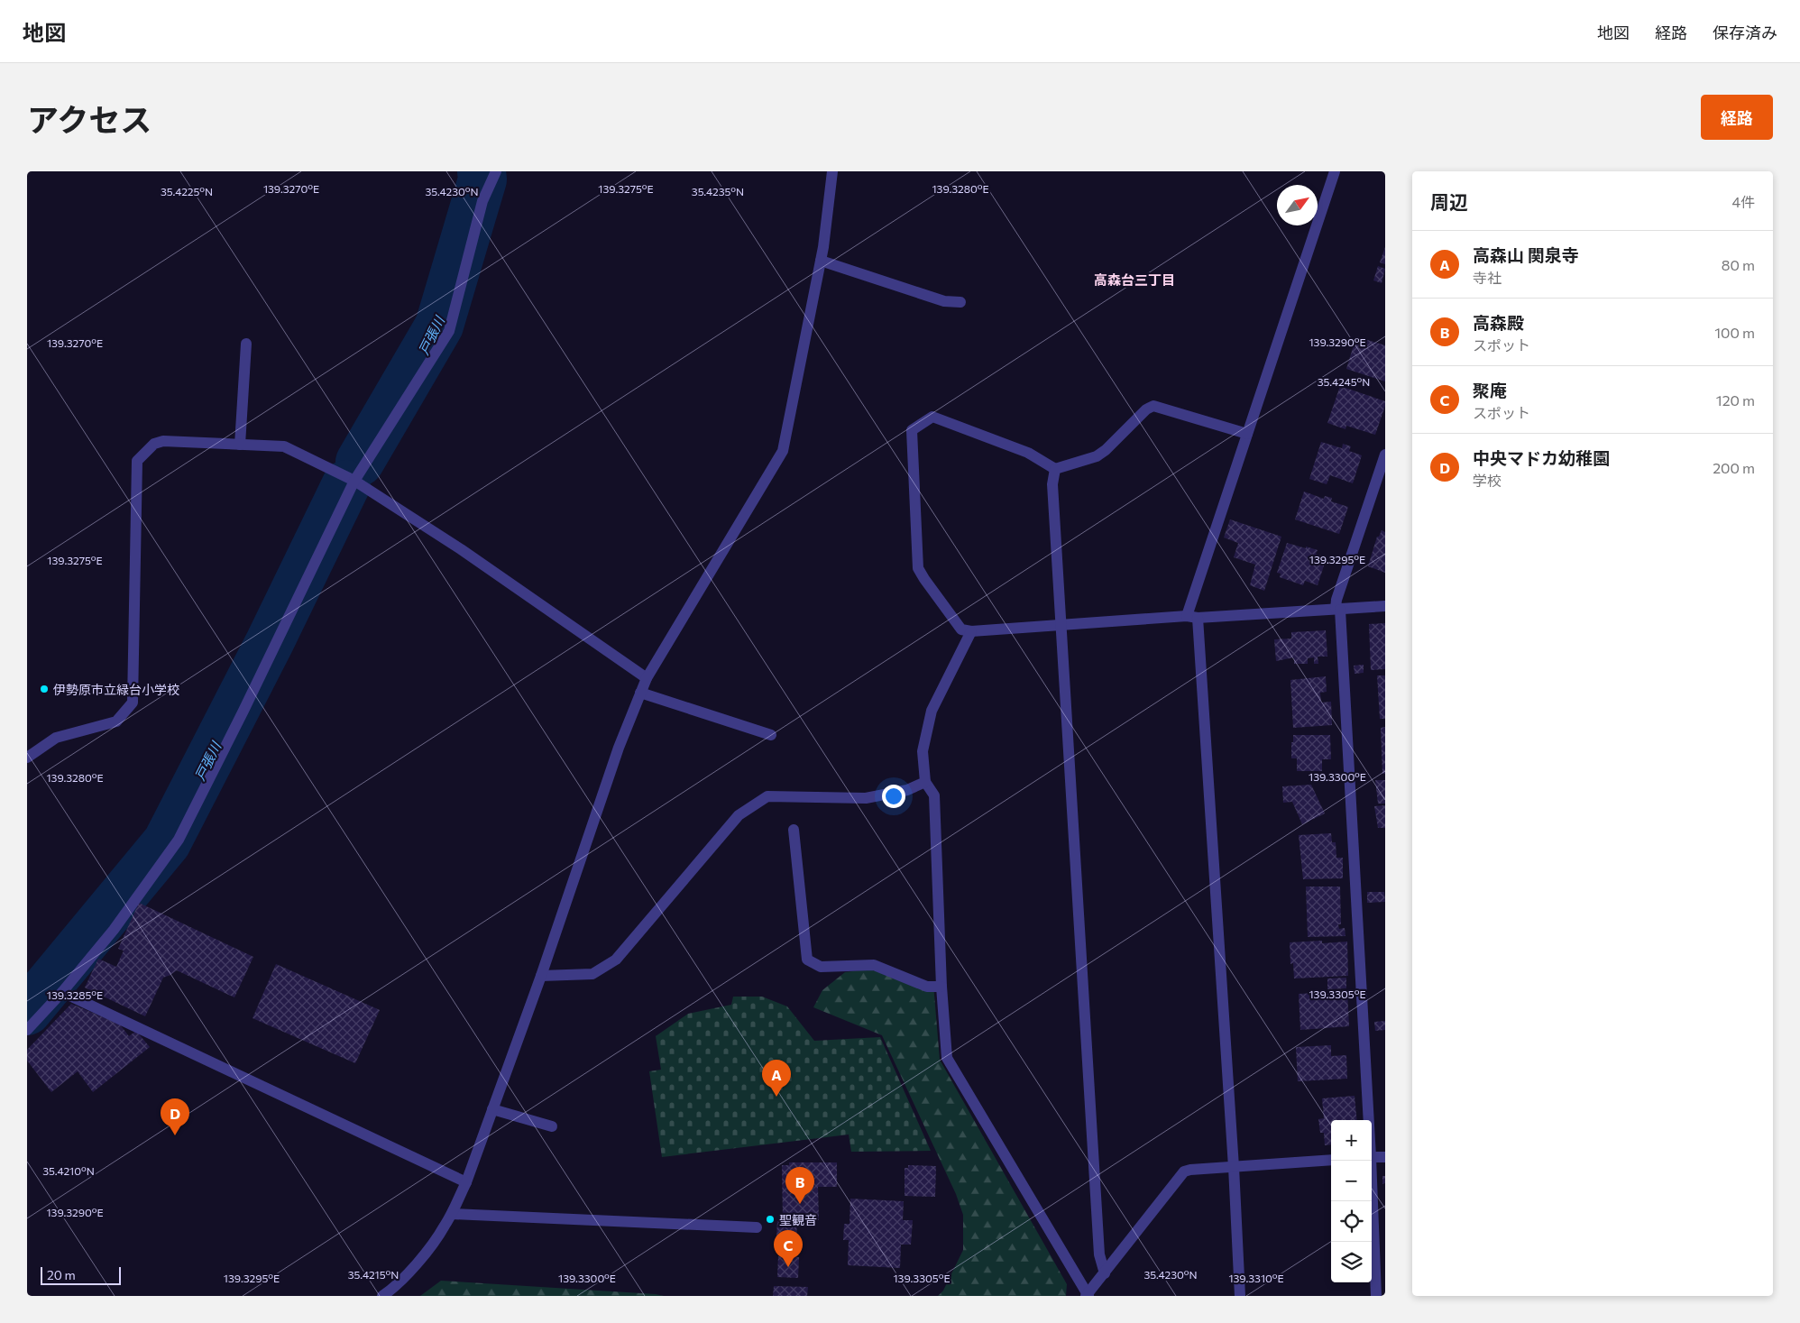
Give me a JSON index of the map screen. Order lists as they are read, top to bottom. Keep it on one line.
{"districts":["高森台三丁目"],"water":["戸張川"],"places":["伊勢原市立緑台小学校","聖観音"],"scale_bar":"20 m","north":"top right","page":{"header":"地図","nav":["地図","経路","保存済み"],"title":"アクセス","buttons":"経路","heading":["周辺","4件"],"list":[{"mark":"A","name":"高森山 関泉寺","note":"寺社","value":"80 m"},{"mark":"B","name":"高森殿","note":"スポット","value":"100 m"},{"mark":"C","name":"聚庵","note":"スポット","value":"120 m"},{"mark":"D","name":"中央マドカ幼稚園","note":"学校","value":"200 m"}],"pins":["A","D","B","C"],"map_buttons":["+","−"],"scale":"20 m"},"coordinates":["139.3270°E","139.3275°E","139.3280°E","35.4225°N","35.4230°N","35.4235°N","139.3290°E","35.4245°N","139.3295°E","139.3300°E","139.3305°E","139.3285°E","35.4210°N","35.4215°N","139.3310°E"]}
